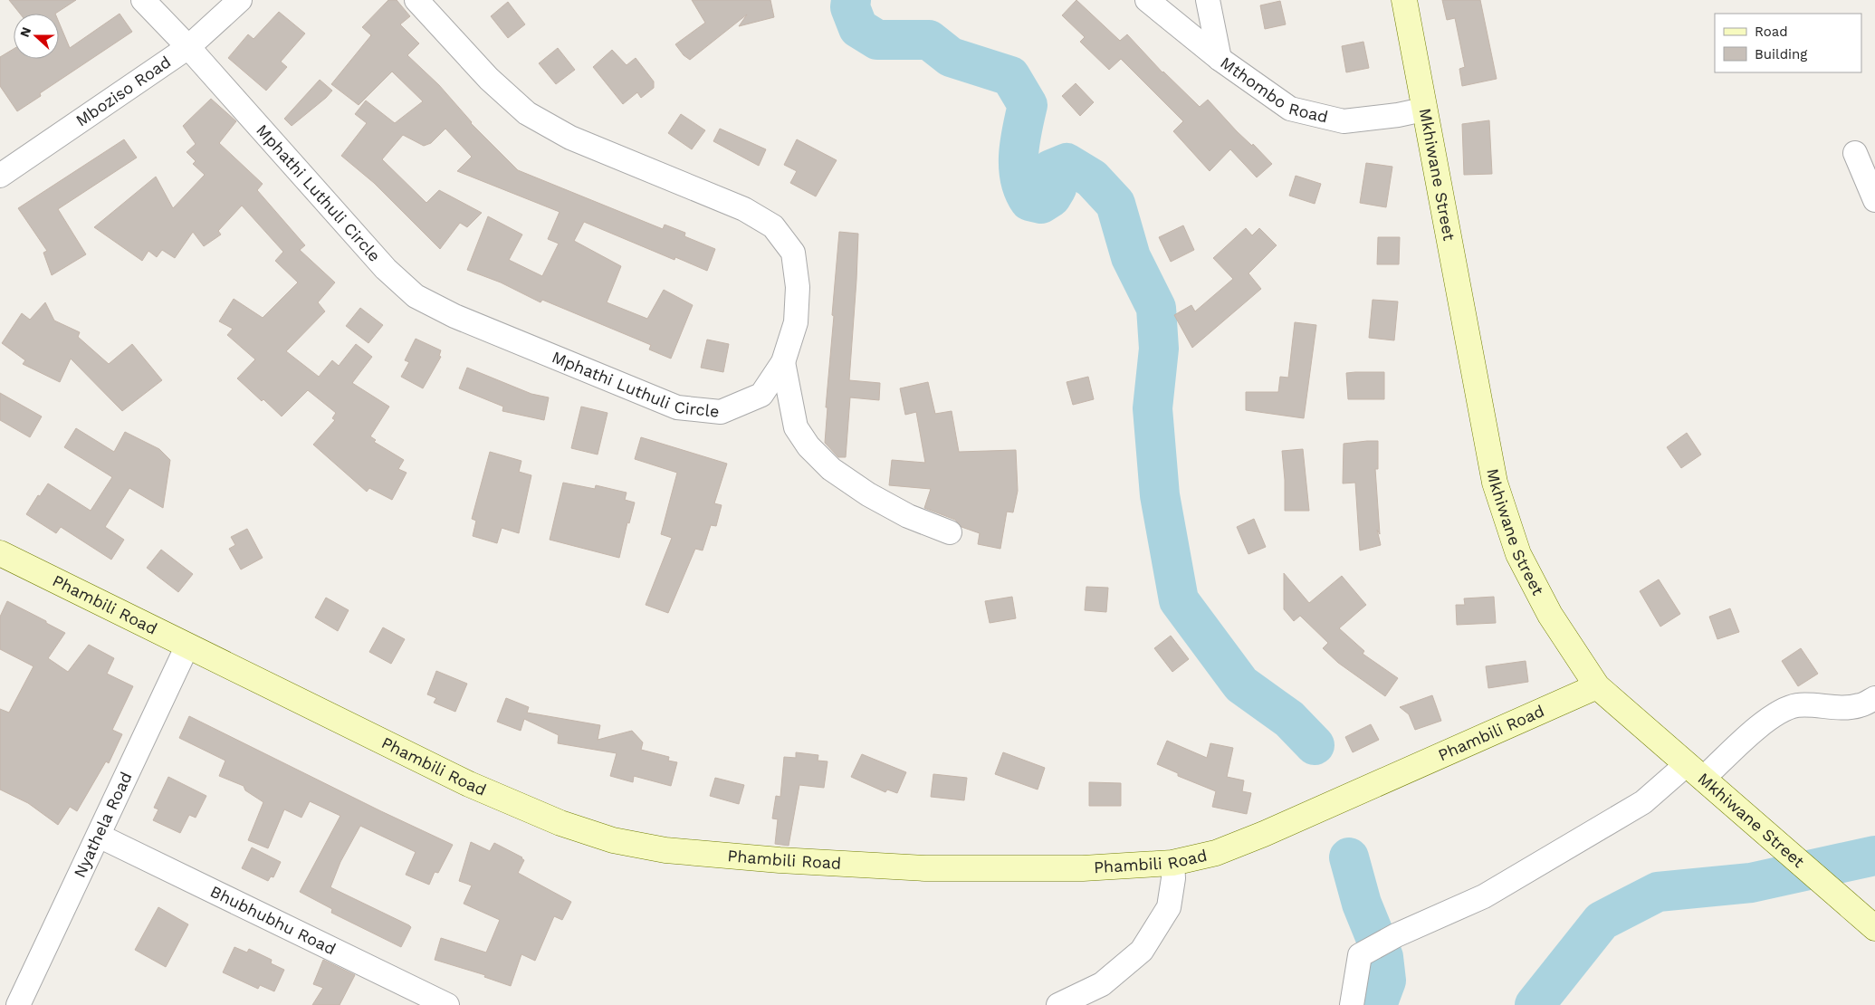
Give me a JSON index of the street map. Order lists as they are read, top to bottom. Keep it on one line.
{"streets":{"street":["Mthombo Road","Mboziso Road","Mkhiwane Street","Mphathi Luthuli Circle","Phambili Road","Nyathela Road","Bhubhubhu Road"]},"crossings":[["Mthombo Road","Mkhiwane Street"],["Mboziso Road","Mphathi Luthuli Circle"],["Mkhiwane Street","Phambili Road"],["Phambili Road","Nyathela Road"],["Nyathela Road","Bhubhubhu Road"]],"legend":["Road","Building"],"north":"left"}
